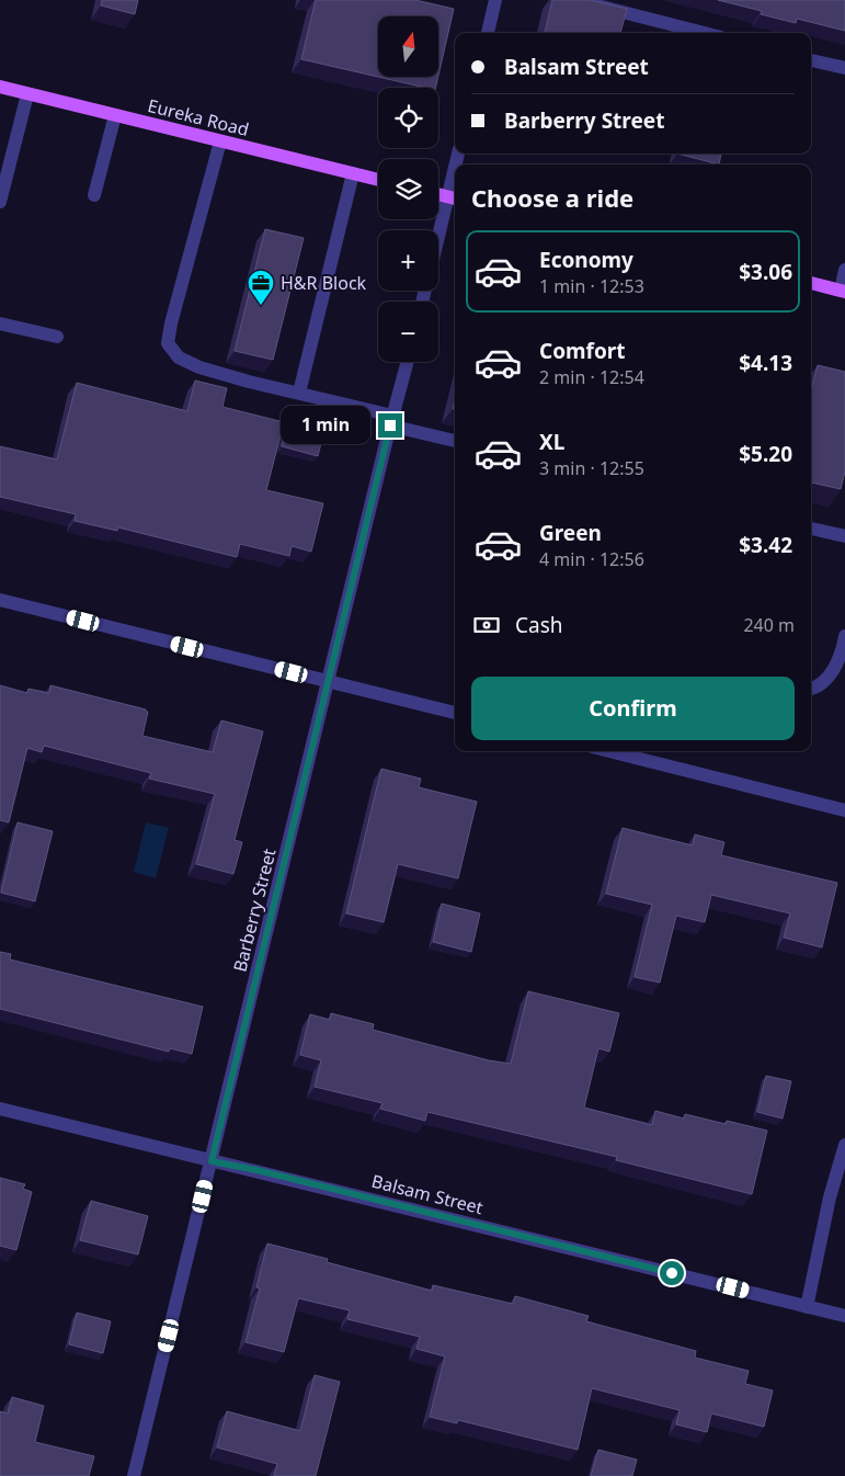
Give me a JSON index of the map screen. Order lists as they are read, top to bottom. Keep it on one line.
{"streets":{"main road":["Eureka Road"],"street":["Barberry Street","Balsam Street"]},"crossings":[["Barberry Street","Balsam Street"]],"places":{"office":["H&R Block"]},"north":"top","page":{"map_buttons":["+","−"],"banner":["Balsam Street","Barberry Street"],"heading":"Choose a ride","list":[{"name":"Economy","note":"1 min · 12:53","value":"$3.06"},{"name":"Comfort","note":"2 min · 12:54","value":"$4.13"},{"name":"XL","note":"3 min · 12:55","value":"$5.20"},{"name":"Green","note":"4 min · 12:56","value":"$3.42"}],"bubble":"1 min","pay":["Cash","240 m"],"buttons":"Confirm"}}
